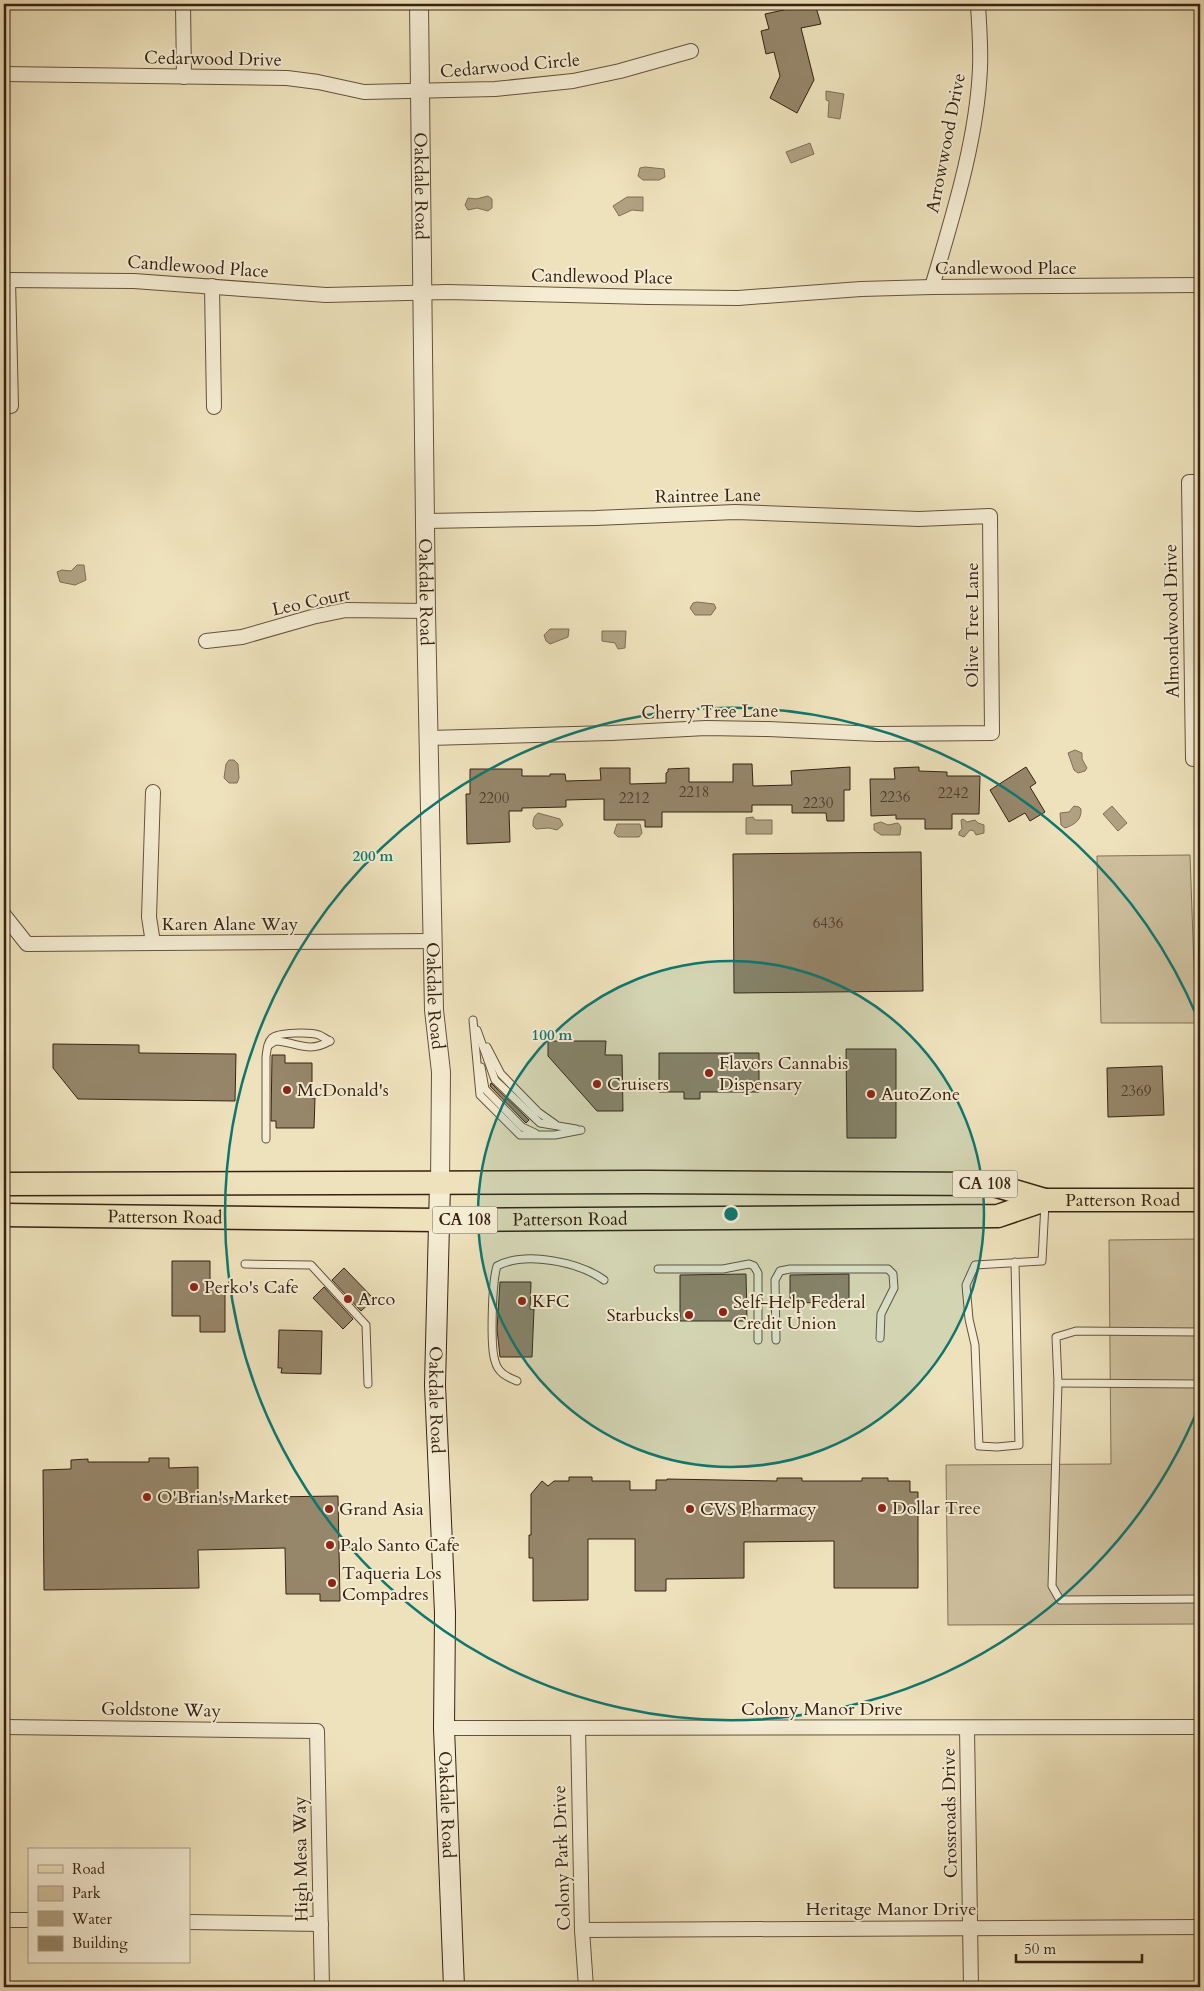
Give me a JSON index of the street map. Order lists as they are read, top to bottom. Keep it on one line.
{"streets":{"main road":["Oakdale Road","CA 108","Patterson Road"],"street":["Cedarwood Drive","Cedarwood Circle","Arrowwood Drive","Candlewood Place","Raintree Lane","Leo Court","Almondwood Drive","Olive Tree Lane","Cherry Tree Lane","Karen Alane Way","Colony Manor Drive","Goldstone Way","Crossroads Drive","Colony Park Drive","High Mesa Way","Heritage Manor Drive"]},"crossings":[["Cedarwood Drive","Cedarwood Circle"],["Cedarwood Drive","Oakdale Road"],["Cedarwood Circle","Oakdale Road"],["Arrowwood Drive","Candlewood Place"],["Oakdale Road","Candlewood Place"],["Oakdale Road","Raintree Lane"],["Oakdale Road","Leo Court"],["Oakdale Road","Cherry Tree Lane"],["Oakdale Road","Karen Alane Way"],["Oakdale Road","Patterson Road"],["Oakdale Road","Colony Manor Drive"],["Raintree Lane","Olive Tree Lane"],["Olive Tree Lane","Cherry Tree Lane"],["Colony Manor Drive","Crossroads Drive"],["Colony Manor Drive","Colony Park Drive"],["Goldstone Way","High Mesa Way"],["Crossroads Drive","Heritage Manor Drive"],["Colony Park Drive","Heritage Manor Drive"]],"places":["Flavors Cannabis Dispensary","Cruisers","McDonald's","AutoZone","Perko's Cafe","Arco","KFC","Self-Help Federal Credit Union","Starbucks","O'Brian's Market","Dollar Tree","Grand Asia","CVS Pharmacy","Palo Santo Cafe","Taqueria Los Compadres"],"house_numbers":["2218","2242","2236","2200","2212","2230","6436","2369"],"legend":["Road","Park","Water","Building"],"scale_bar":"50 m","rings":["200 m","100 m"]}
